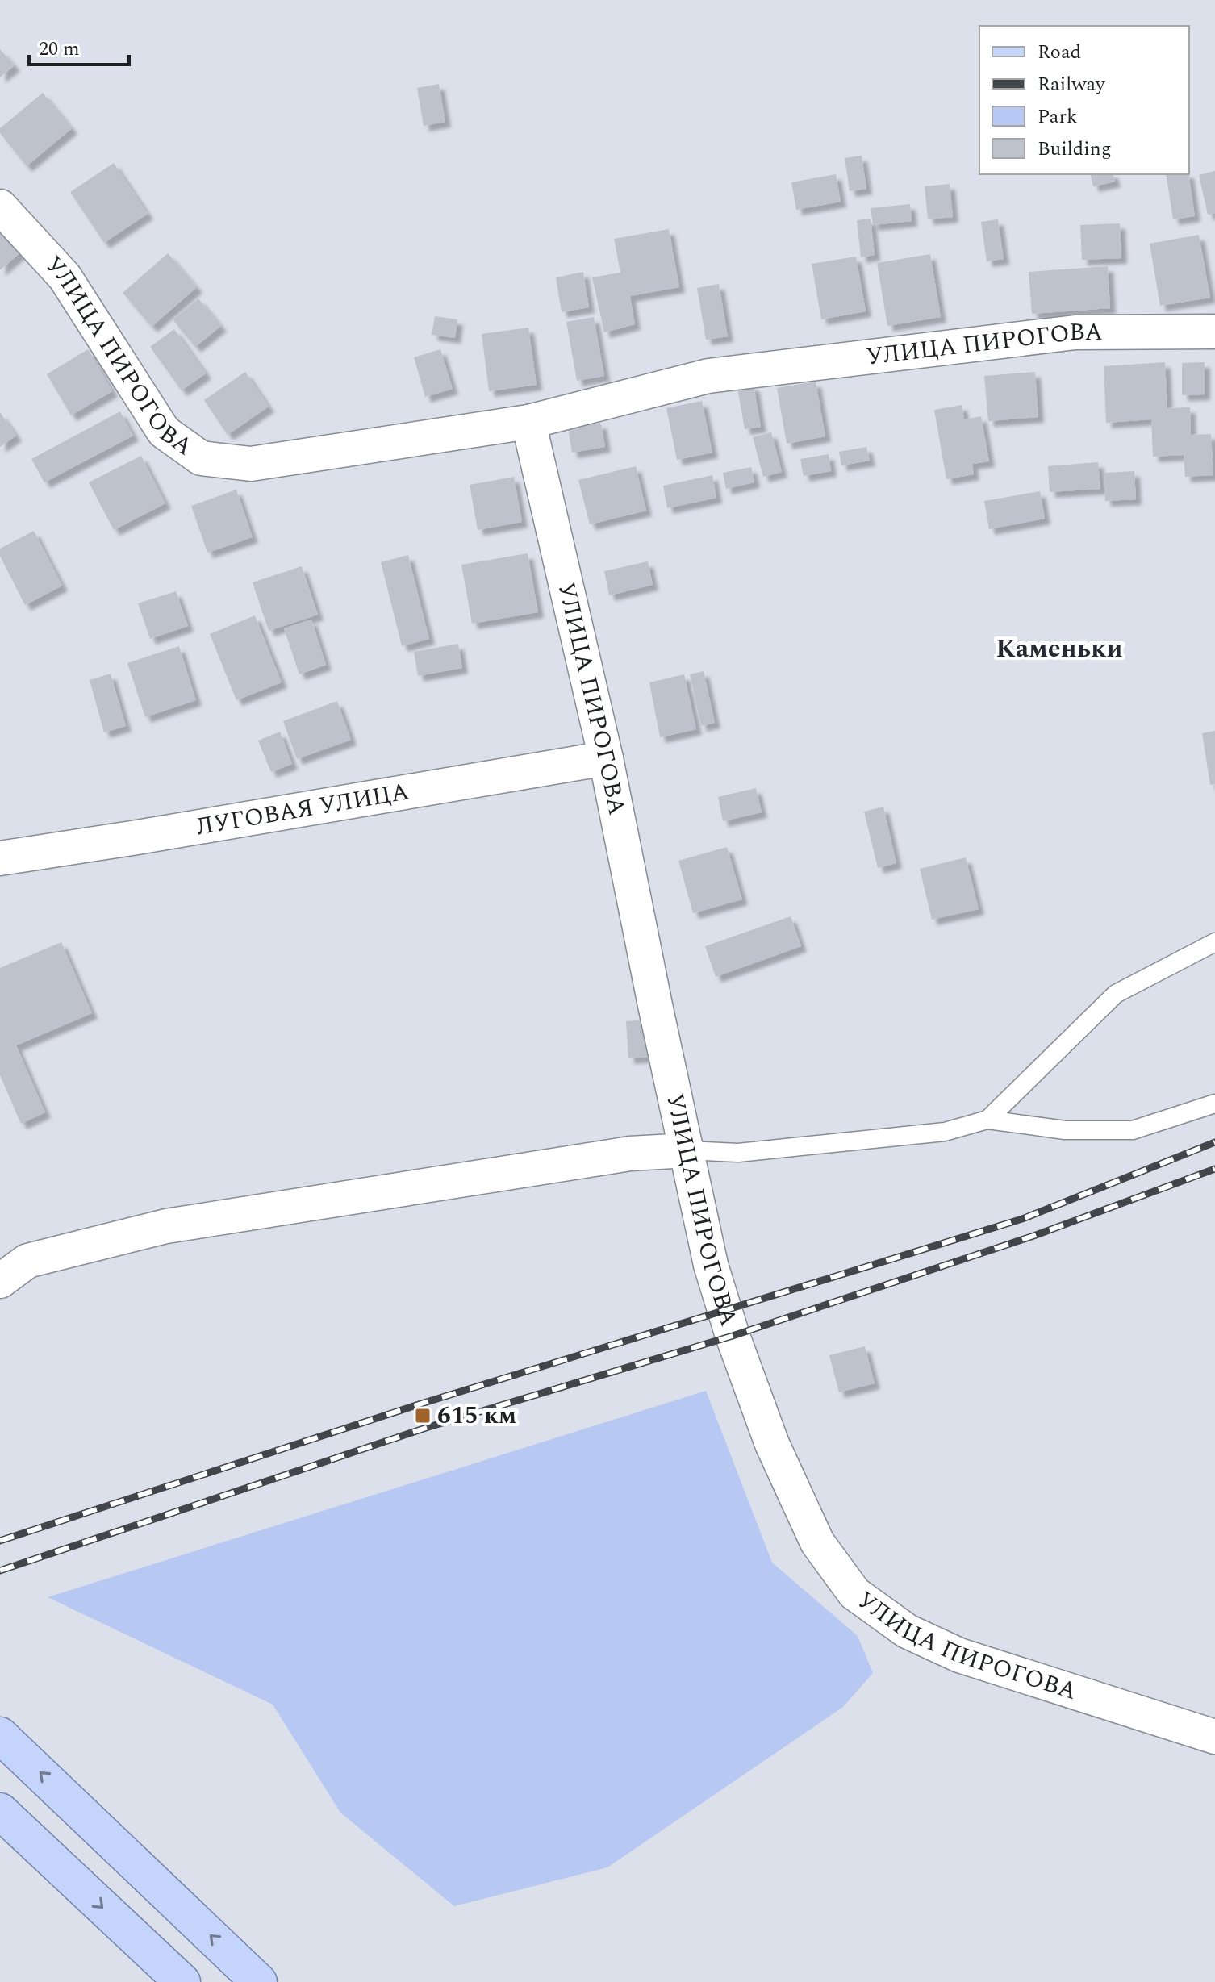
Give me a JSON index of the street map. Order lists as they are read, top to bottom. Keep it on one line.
{"streets":{"street":["УЛИЦА ПИРОГОВА","ЛУГОВАЯ УЛИЦА"]},"crossings":[["УЛИЦА ПИРОГОВА","ЛУГОВАЯ УЛИЦА"]],"districts":["Каменьки"],"places":{"transit":["615 км"]},"legend":["Road","Railway","Park","Building"],"scale_bar":"20 m"}
